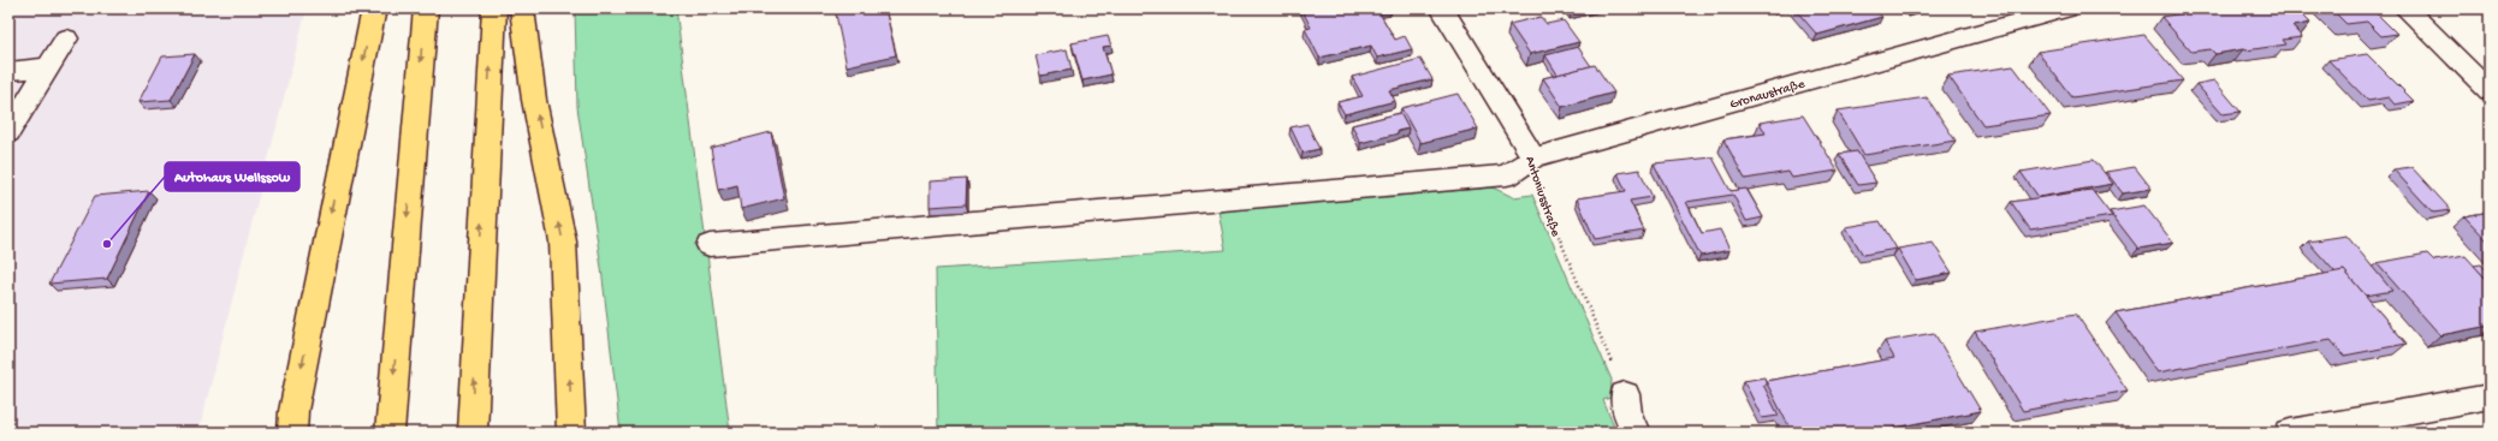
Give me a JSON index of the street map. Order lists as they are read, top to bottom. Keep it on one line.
{"streets":{"street":["Gronaustraße","Antoniusstraße"]},"crossings":[["Gronaustraße","Antoniusstraße"]],"places":["Autohaus Wellssow"]}
